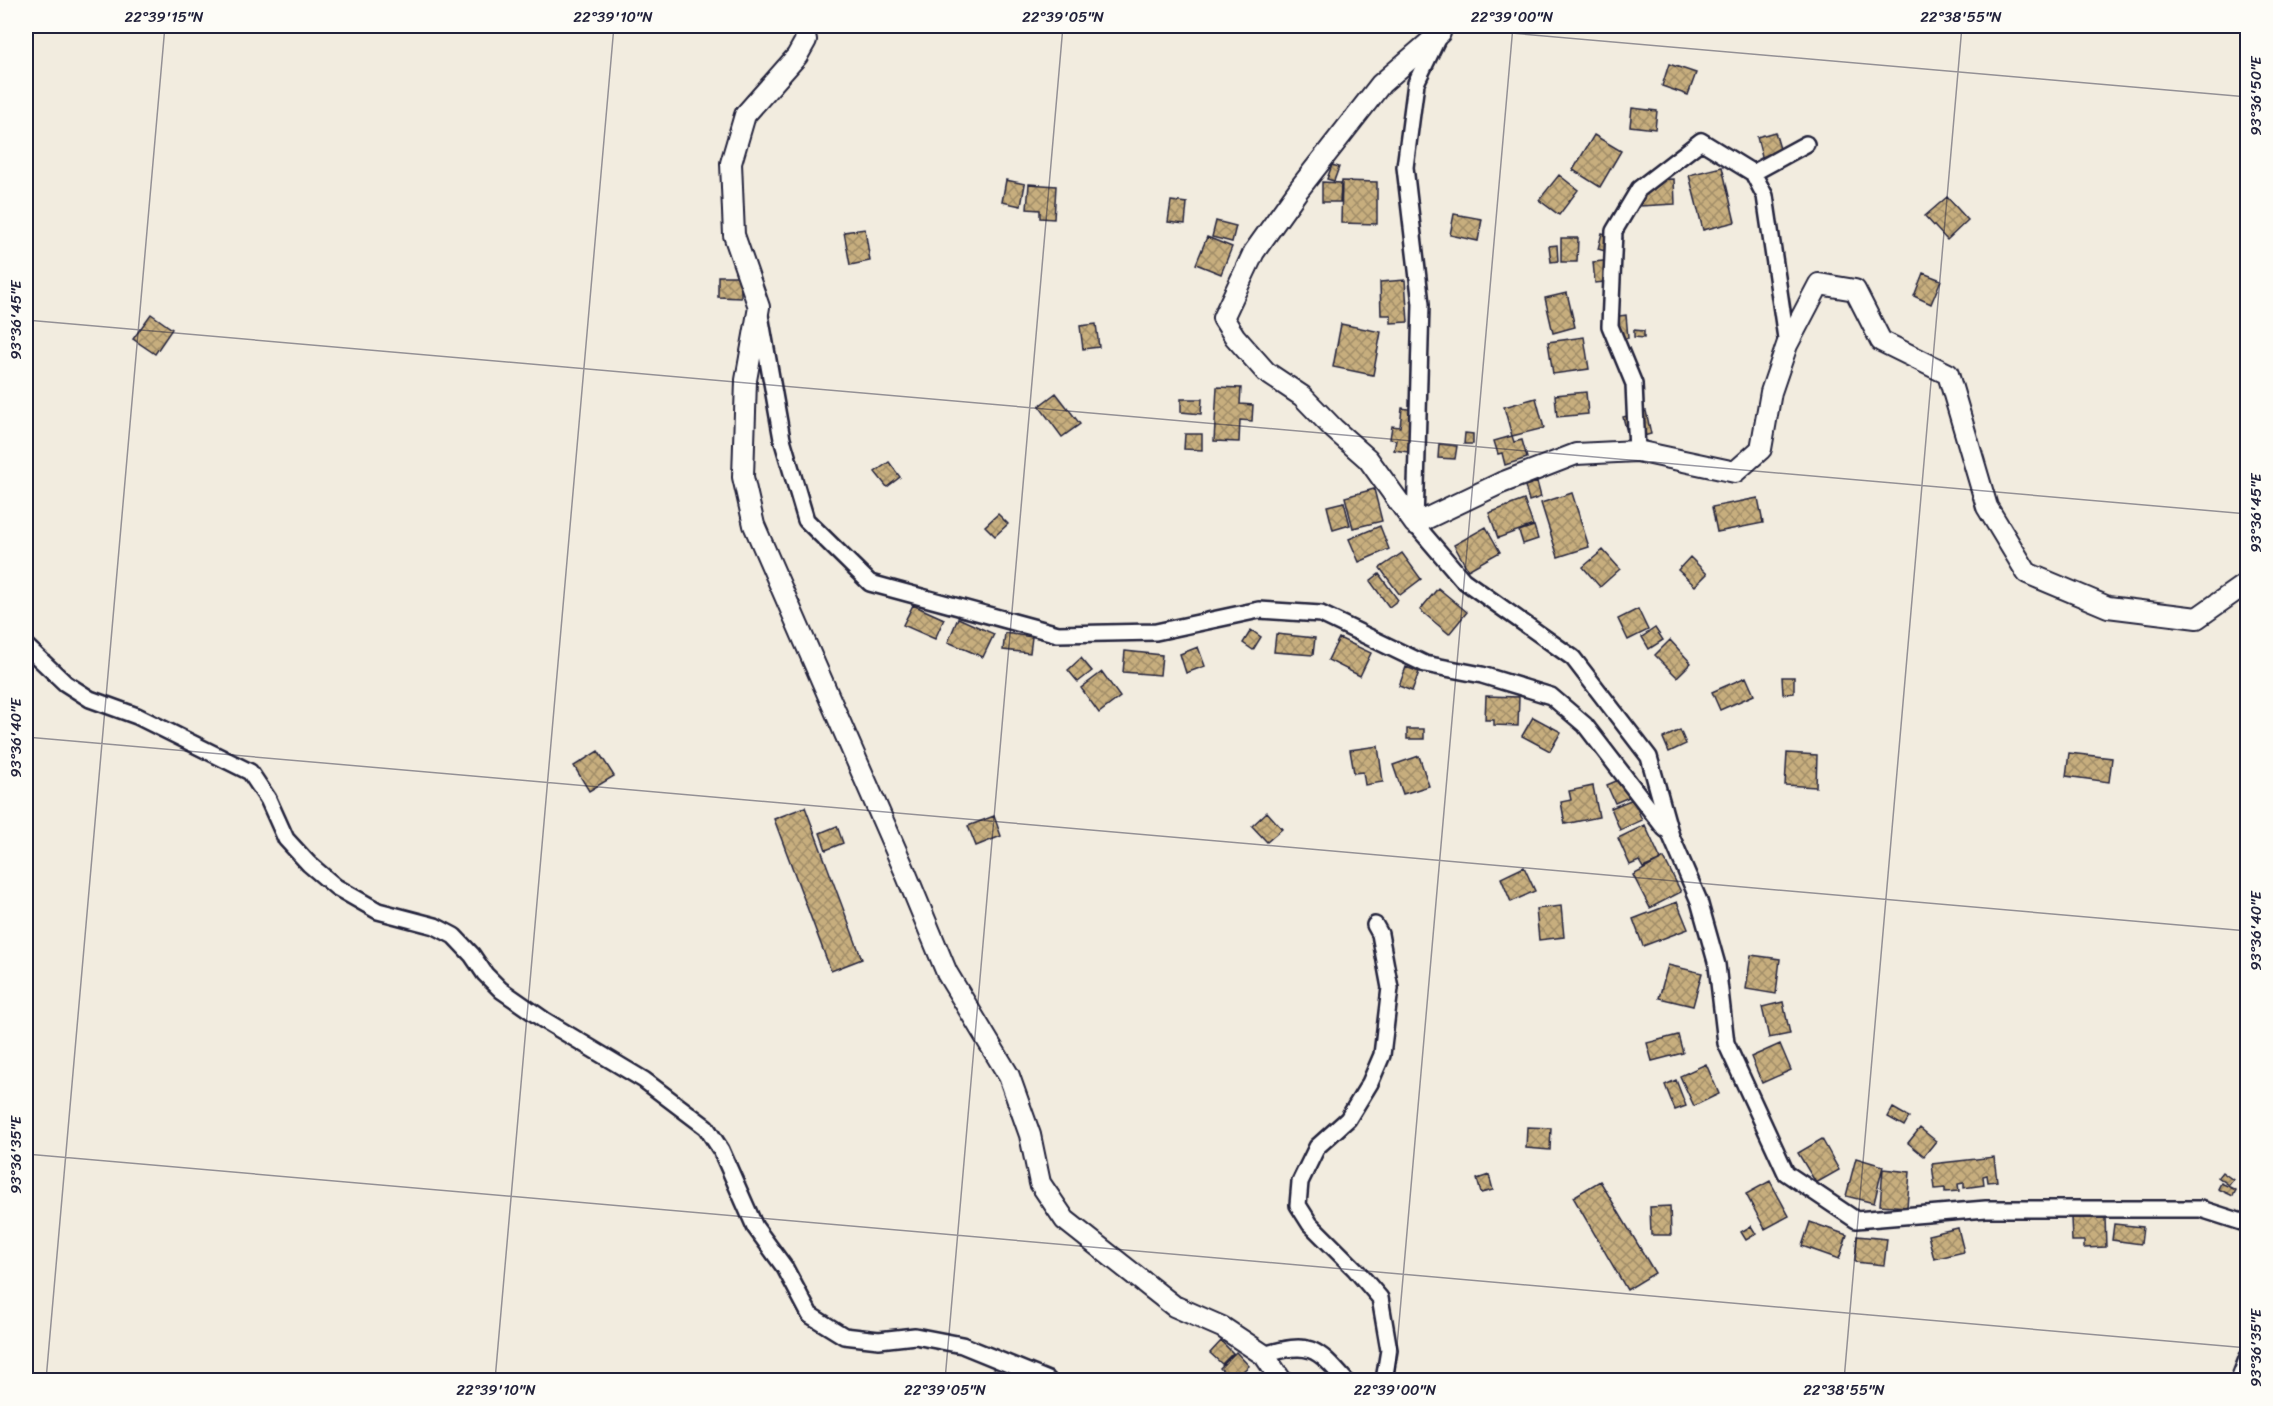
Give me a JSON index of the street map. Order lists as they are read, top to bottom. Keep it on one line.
{"coordinates":["22°39'15\"N","22°39'10\"N","22°39'05\"N","22°39'00\"N","22°38'55\"N","93°36'50\"E","93°36'45\"E","93°36'40\"E","93°36'35\"E"]}
